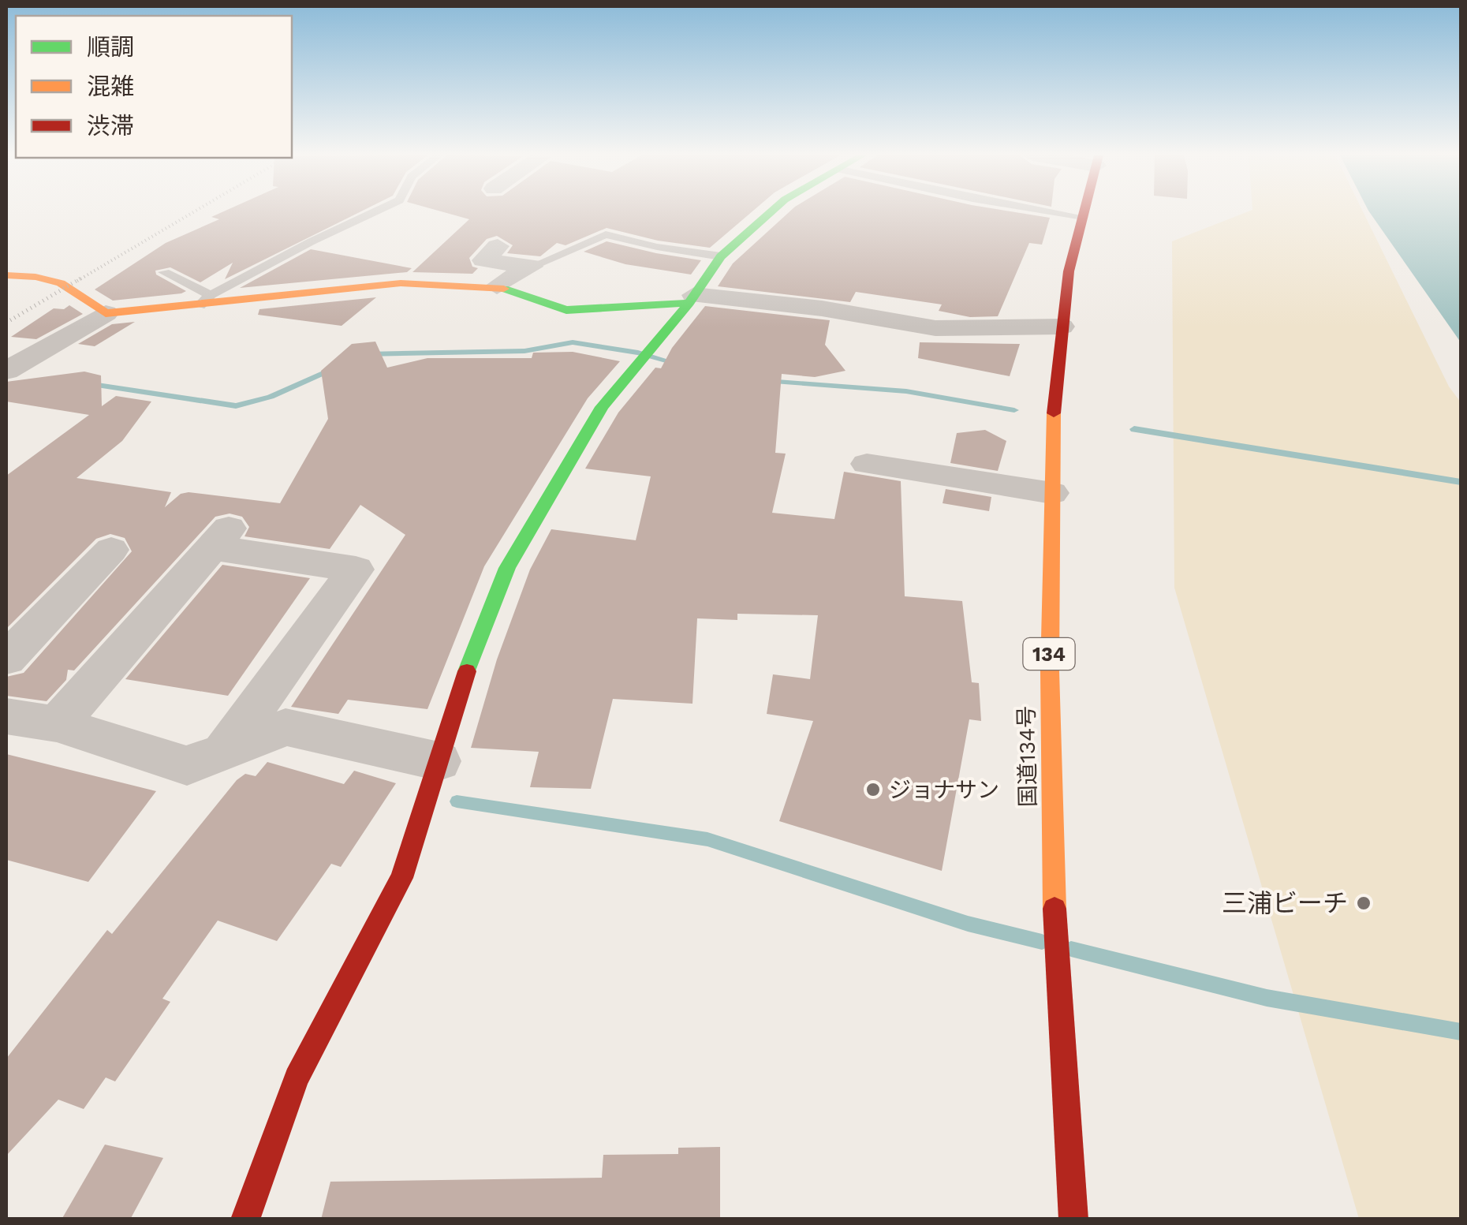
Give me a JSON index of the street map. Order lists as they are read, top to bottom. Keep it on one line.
{"streets":{"main road":["134","国道134号"]},"places":["ジョナサン","三浦ビーチ"],"legend":["順調","混雑","渋滞"]}
